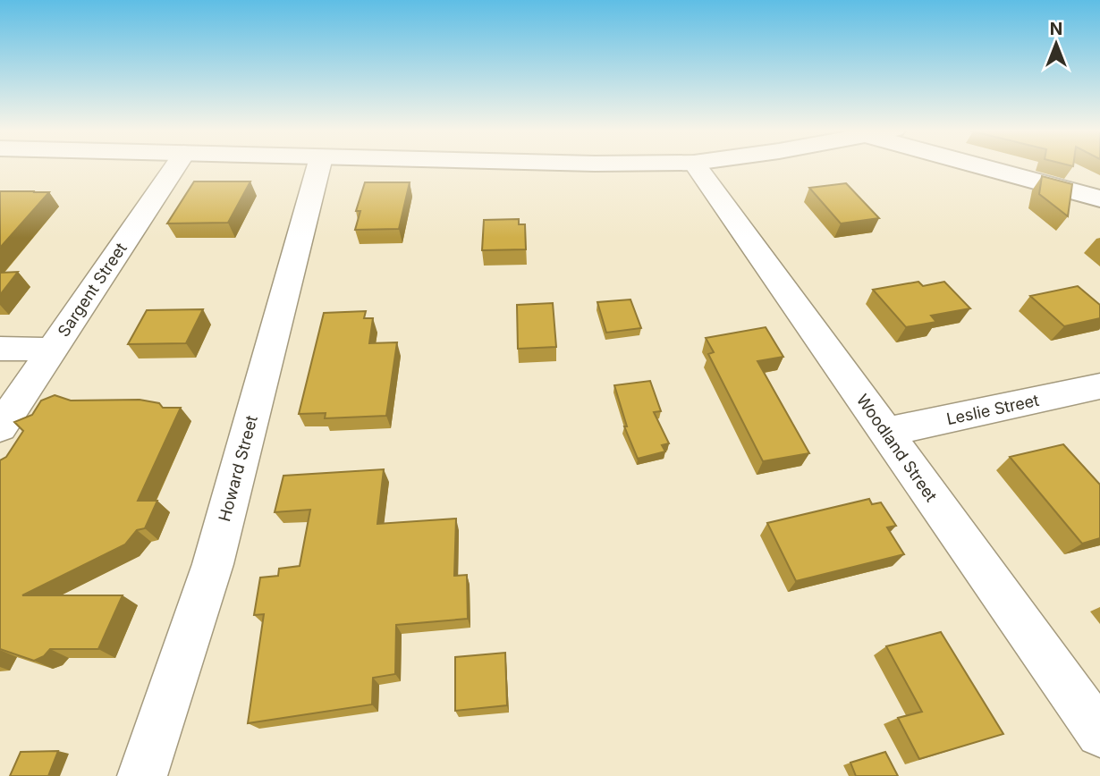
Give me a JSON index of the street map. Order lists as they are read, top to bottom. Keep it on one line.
{"streets":{"street":["Sargent Street","Leslie Street","Woodland Street","Howard Street"]},"crossings":[["Leslie Street","Woodland Street"]],"north":"top"}
